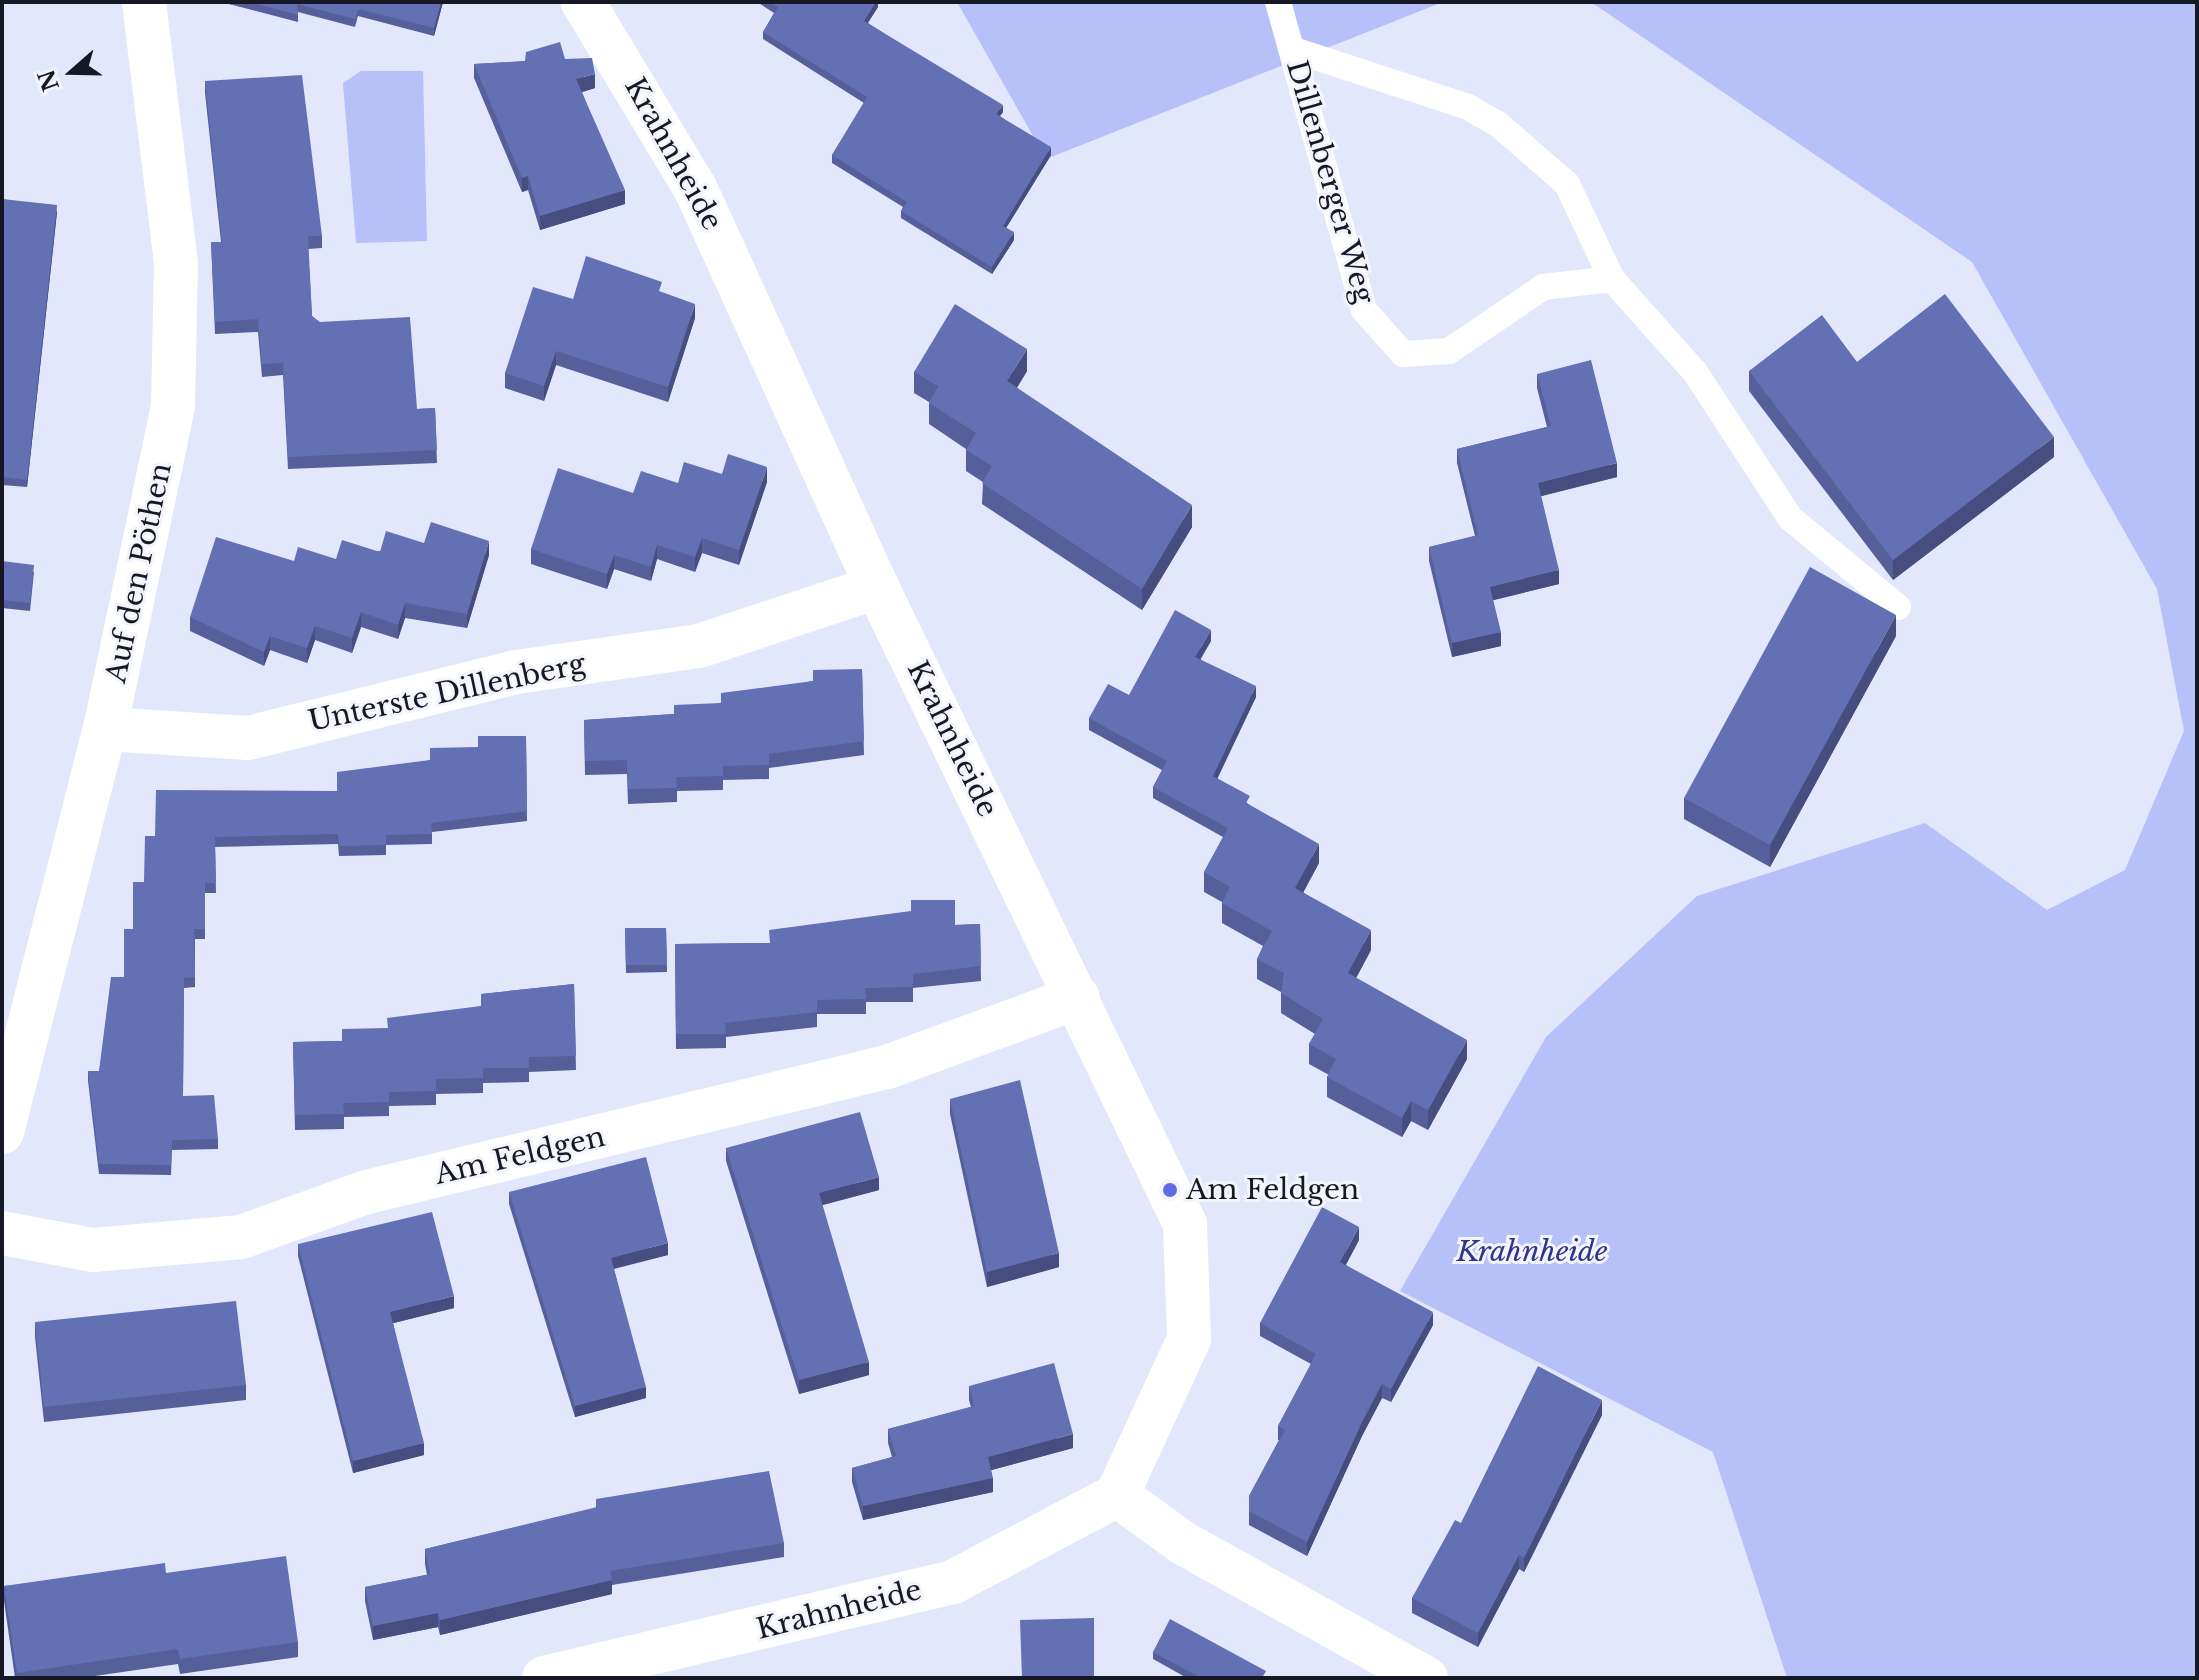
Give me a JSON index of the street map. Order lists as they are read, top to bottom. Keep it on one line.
{"streets":{"street":["Krahnheide","Auf den Pöthen","Unterste Dillenberg","Am Feldgen"],"lane":["Dillenberger Weg"]},"crossings":[["Krahnheide","Unterste Dillenberg"],["Krahnheide","Am Feldgen"],["Auf den Pöthen","Unterste Dillenberg"]],"parks":["Krahnheide"],"places":["Am Feldgen"],"north":"left"}
